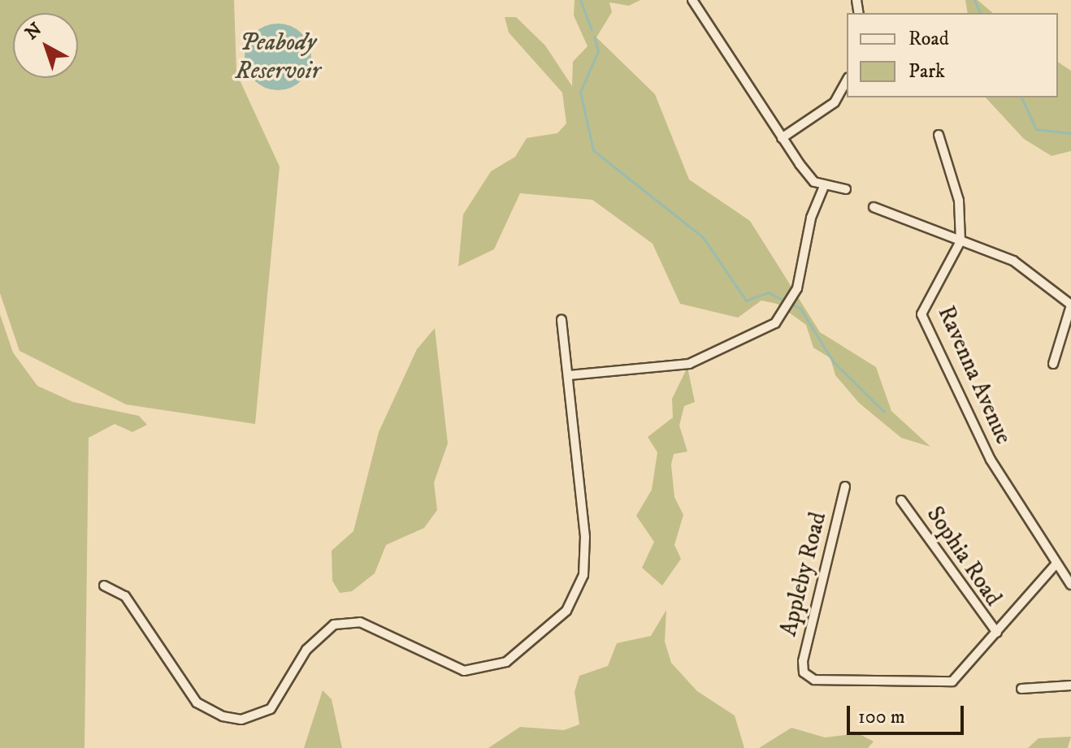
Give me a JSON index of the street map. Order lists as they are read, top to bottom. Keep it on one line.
{"streets":{"street":["Ravenna Avenue","Sophia Road","Appleby Road"]},"crossings":[["Sophia Road","Appleby Road"]],"water":["Peabody Reservoir"],"legend":["Road","Park"],"scale_bar":"100 m","north":"top left"}
